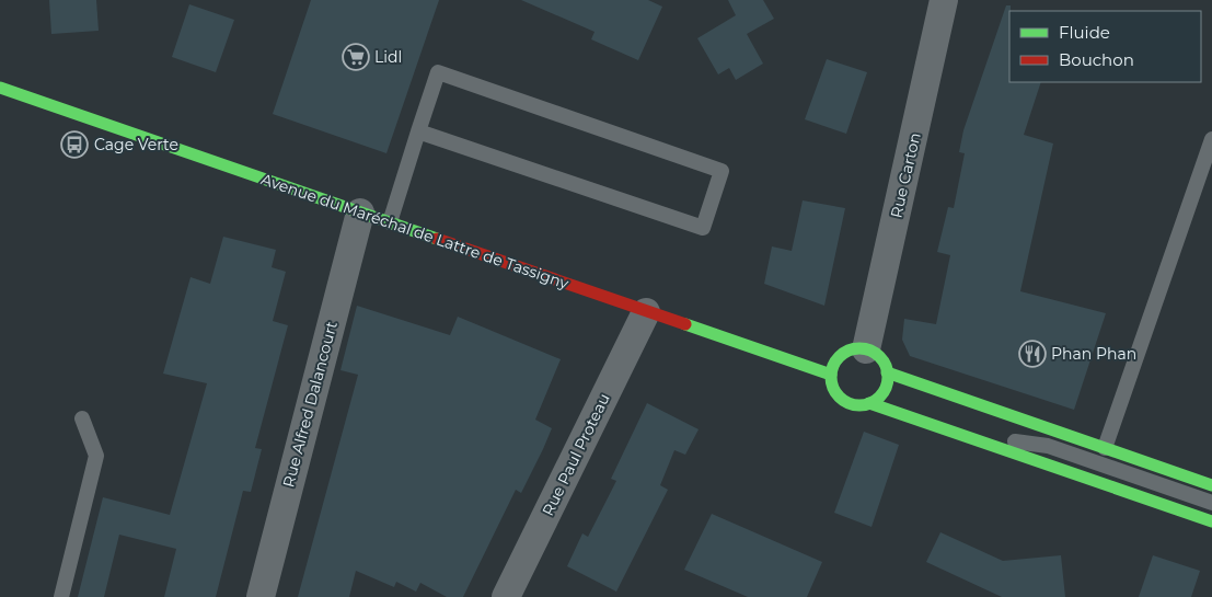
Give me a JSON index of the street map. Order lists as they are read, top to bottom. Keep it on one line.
{"streets":{"main road":["Avenue du Maréchal de Lattre de Tassigny"],"street":["Rue Carton","Rue Alfred Dalancourt","Rue Paul Proteau"]},"crossings":[["Rue Carton","Avenue du Maréchal de Lattre de Tassigny"],["Avenue du Maréchal de Lattre de Tassigny","Rue Alfred Dalancourt"],["Avenue du Maréchal de Lattre de Tassigny","Rue Paul Proteau"]],"places":{"supermarket":["Lidl"],"bus stop":["Cage Verte"],"restaurant":["Phan Phan"]},"legend":["Fluide","Bouchon"]}
